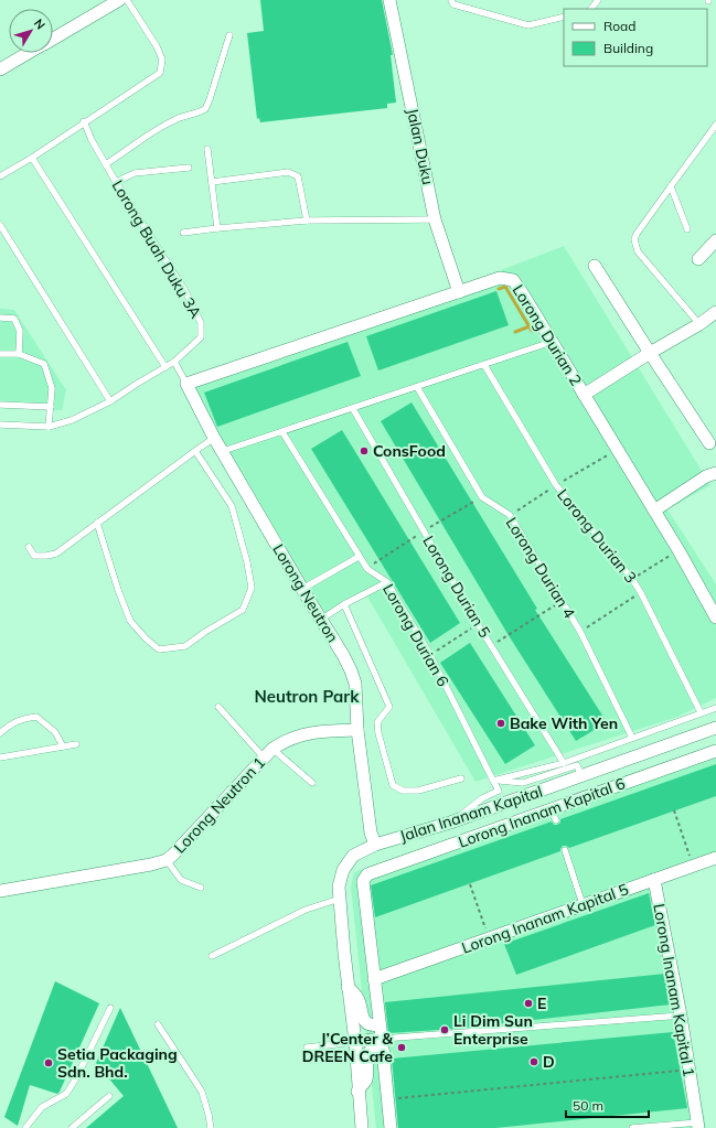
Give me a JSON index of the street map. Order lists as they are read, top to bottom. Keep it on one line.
{"streets":{"street":["Jalan Duku","Lorong Durian 2","Lorong Neutron","Lorong Neutron 1","Lorong Inanam Kapital 6","Jalan Inanam Kapital","Lorong Inanam Kapital 5","Lorong Inanam Kapital 1"],"lane":["Lorong Buah Duku 3A","Lorong Durian 3","Lorong Durian 4","Lorong Durian 5","Lorong Durian 6"]},"crossings":[["Jalan Duku","Lorong Durian 2"],["Lorong Buah Duku 3A","Lorong Neutron"],["Lorong Durian 2","Lorong Neutron"],["Lorong Neutron","Lorong Neutron 1"],["Lorong Neutron","Jalan Inanam Kapital"],["Lorong Inanam Kapital 6","Lorong Inanam Kapital 5"],["Lorong Inanam Kapital 5","Lorong Inanam Kapital 1"]],"districts":["Neutron Park"],"places":["ConsFood","Bake With Yen","E","Li Dim Sun Enterprise","J’Center & DREEN Cafe","D","Setia Packaging Sdn. Bhd."],"legend":["Road","Building"],"scale_bar":"50 m","north":"top right"}
